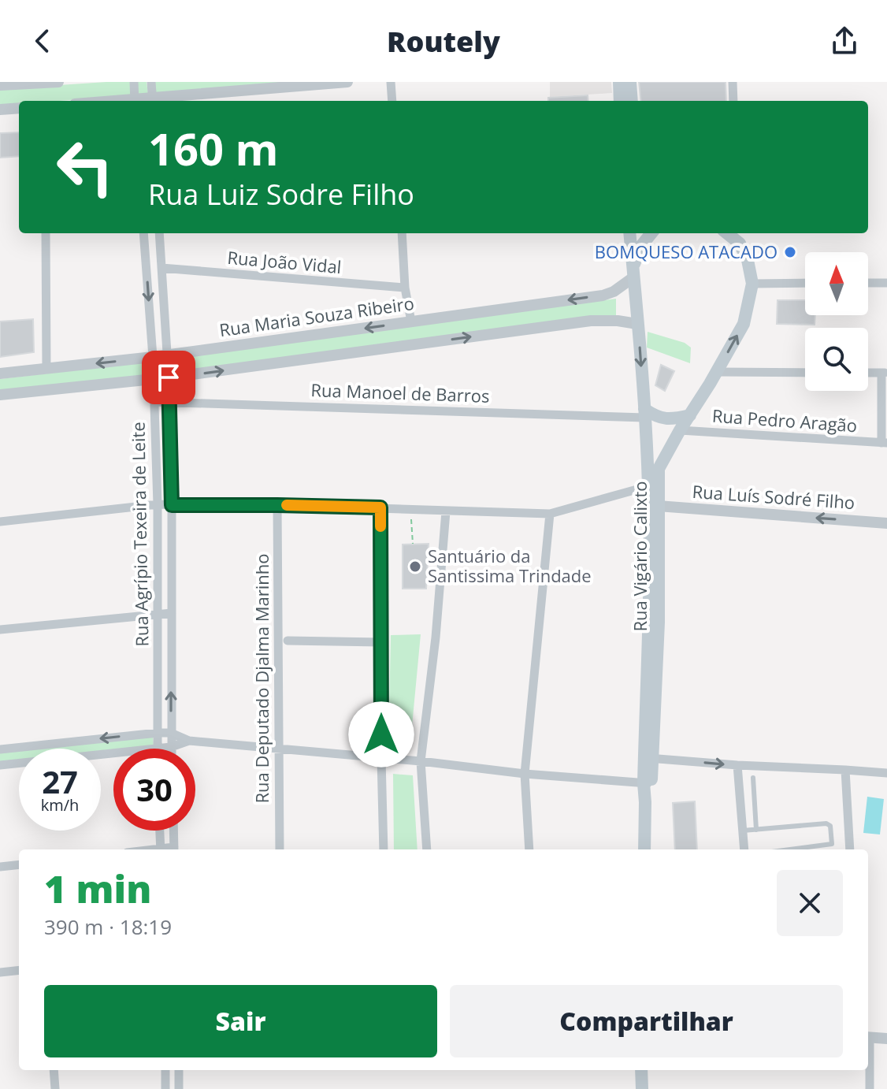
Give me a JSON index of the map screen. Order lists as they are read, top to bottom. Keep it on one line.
{"streets":{"main road":["Rua Vigário Calixto"],"street":["Rua João Vidal","Rua Maria Souza Ribeiro","Rua Manoel de Barros","Rua Pedro Aragão","Rua Luís Sodré Filho","Rua Agrípio Texeira de Leite","Rua Deputado Djalma Marinho"]},"crossings":[["Rua João Vidal","Rua Agrípio Texeira de Leite"],["Rua Maria Souza Ribeiro","Rua Agrípio Texeira de Leite"],["Rua Maria Souza Ribeiro","Rua Vigário Calixto"],["Rua Manoel de Barros","Rua Agrípio Texeira de Leite"],["Rua Manoel de Barros","Rua Vigário Calixto"],["Rua Pedro Aragão","Rua Vigário Calixto"],["Rua Luís Sodré Filho","Rua Vigário Calixto"]],"one_way":["Rua Luís Sodré Filho"],"places":["BOMQUESO ATACADO","Santuário da Santissima Trindade"],"north":"top","page":{"header":"Routely","turn":["160 m","Rua Luiz Sodre Filho"],"speed":"27 km/h","limit":"30","heading":["1 min","390 m · 18:19"],"buttons":["Sair","Compartilhar"]}}
